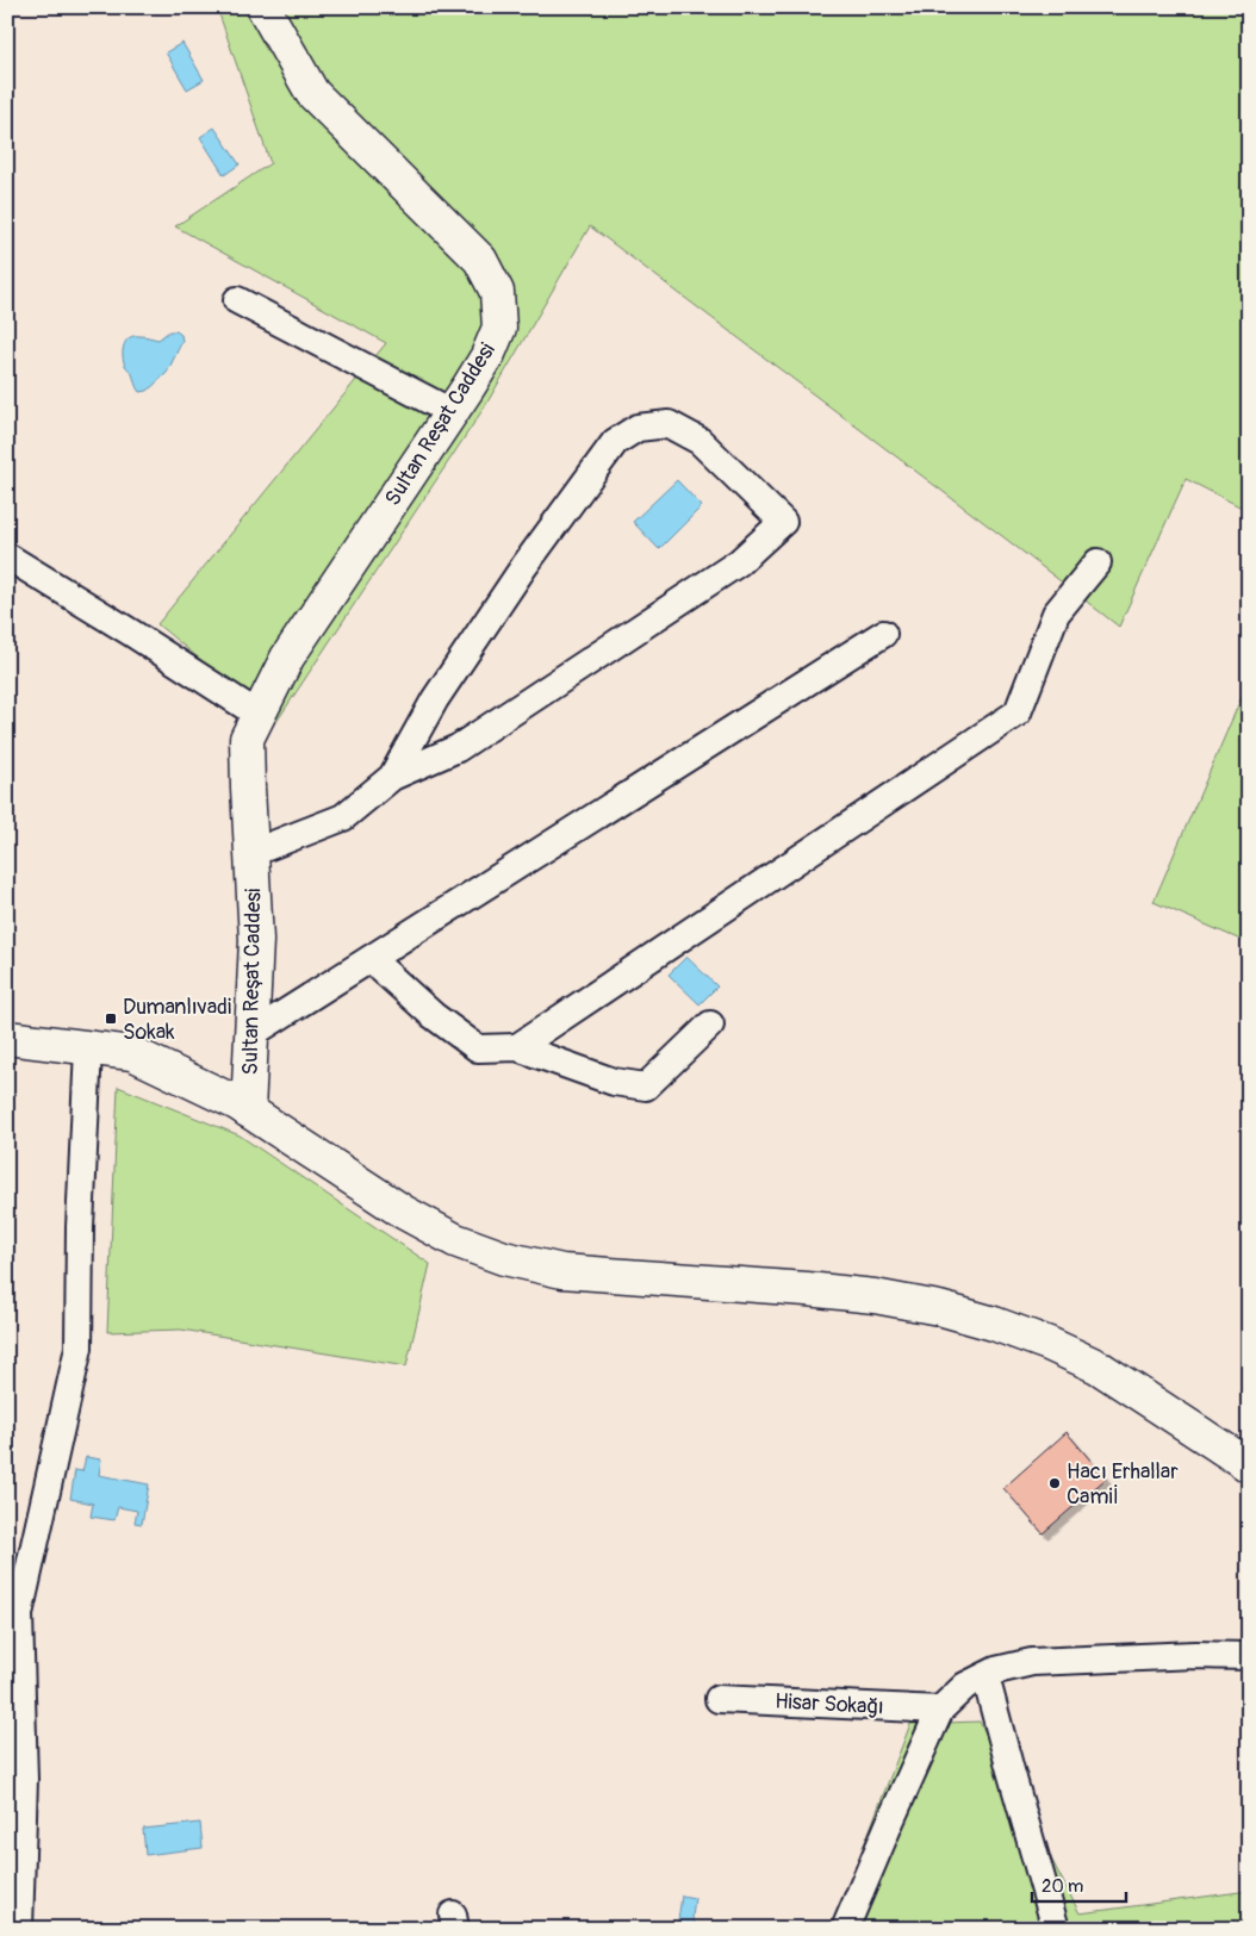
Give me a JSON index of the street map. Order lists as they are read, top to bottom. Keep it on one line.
{"streets":{"street":["Sultan Reşat Caddesi","Hisar Sokağı"]},"places":{"transit":["Dumanlıvadi Sokak"],"other":["Hacı Erhallar Camiİ"]},"scale_bar":"20 m"}
